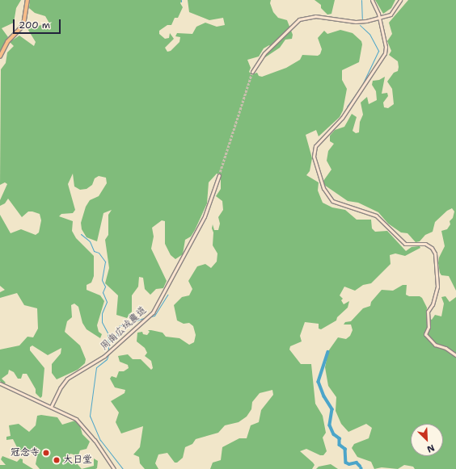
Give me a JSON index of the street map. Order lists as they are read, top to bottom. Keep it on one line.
{"streets":{"street":["周南広域農道"]},"places":["冠念寺","大日堂"],"scale_bar":"200 m","north":"bottom right"}
